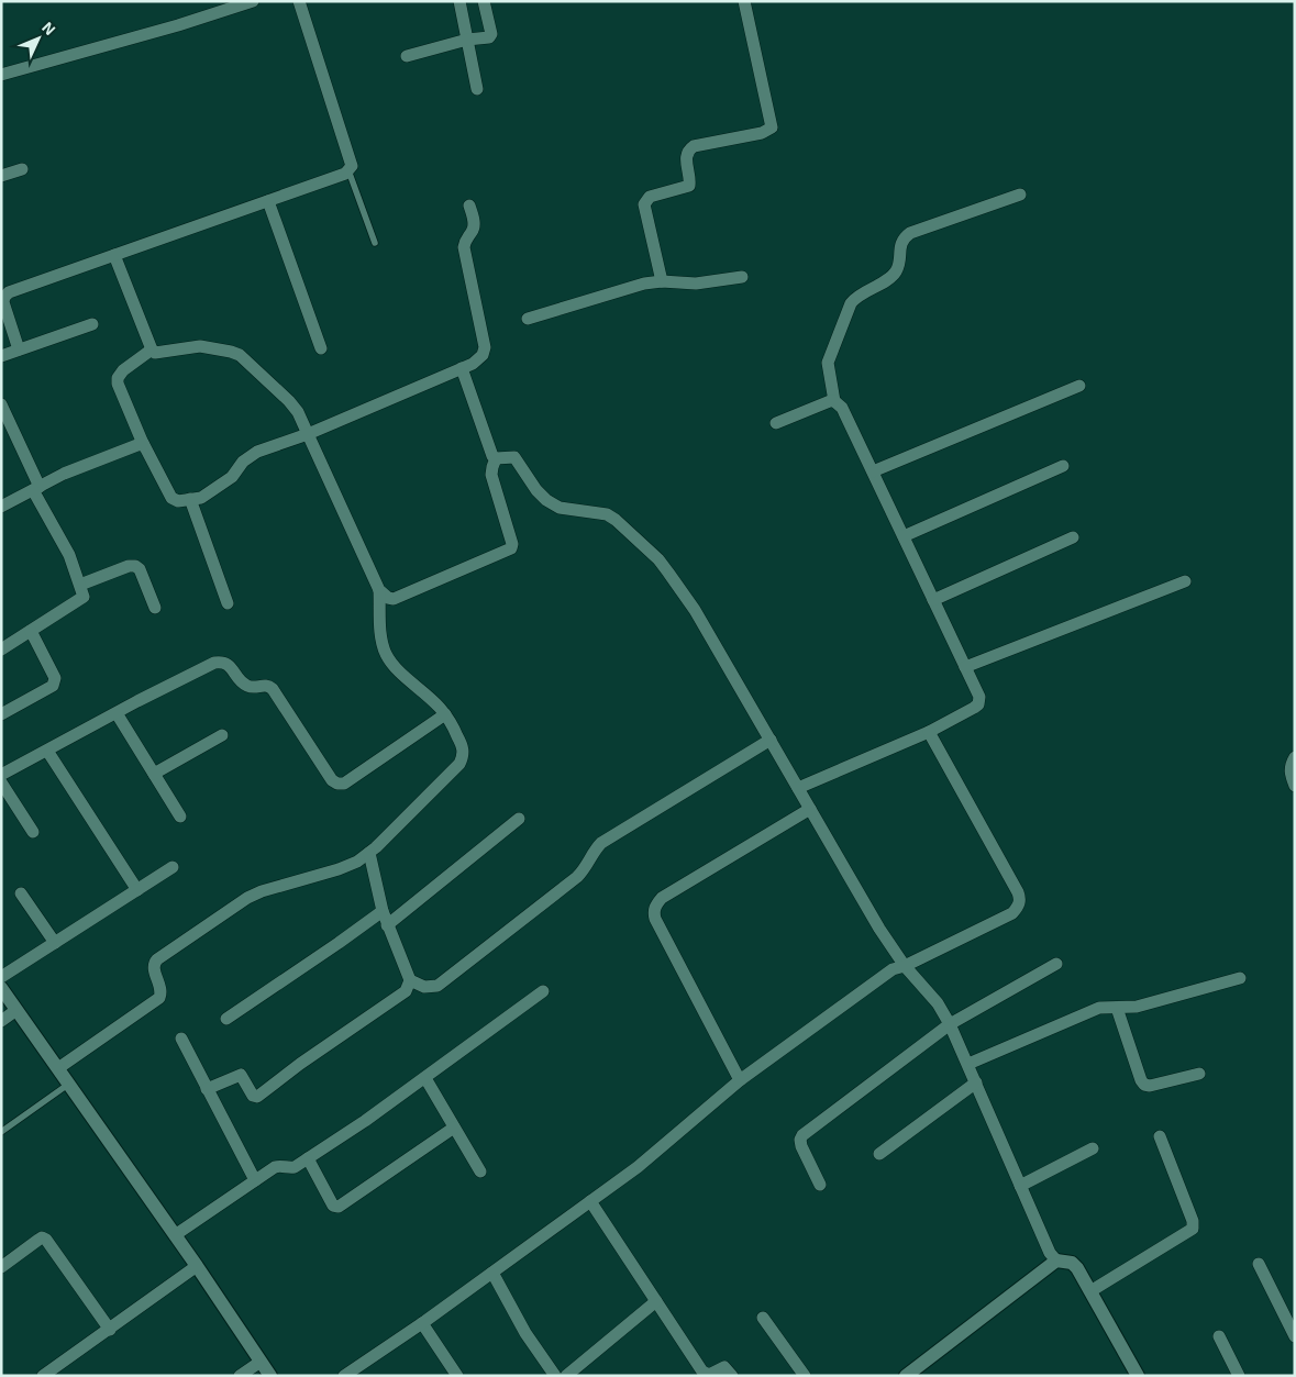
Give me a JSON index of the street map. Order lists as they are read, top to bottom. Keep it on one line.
{"north":"top right"}
